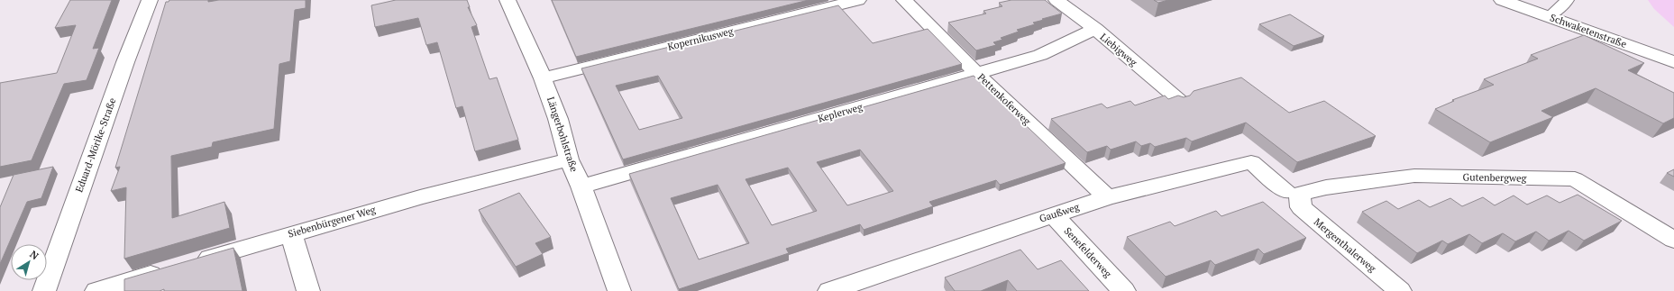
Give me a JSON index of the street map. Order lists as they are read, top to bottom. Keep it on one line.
{"streets":{"street":["Schwaketenstraße","Kopernikusweg","Liebigweg","Pettenkoferweg","Keplerweg","Längerbohlstraße","Eduard-Mörike-Straße","Gutenbergweg","Gaußweg","Siebenbürgener Weg","Mergenthalerweg","Senefelderweg"]},"crossings":[["Kopernikusweg","Längerbohlstraße"],["Liebigweg","Keplerweg"],["Pettenkoferweg","Keplerweg"],["Pettenkoferweg","Gaußweg"],["Keplerweg","Längerbohlstraße"],["Längerbohlstraße","Siebenbürgener Weg"],["Gutenbergweg","Gaußweg"],["Gutenbergweg","Mergenthalerweg"],["Gaußweg","Mergenthalerweg"],["Gaußweg","Senefelderweg"]],"north":"top right"}
